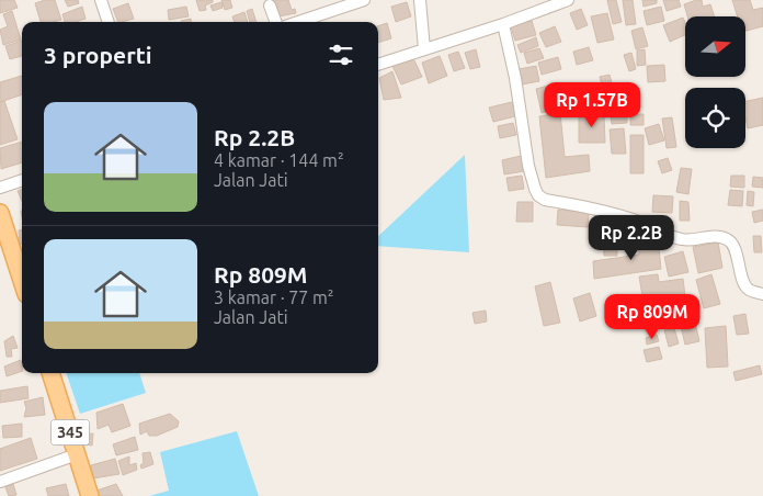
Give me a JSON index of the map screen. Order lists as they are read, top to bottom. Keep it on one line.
{"streets":{"main road":["345"]},"north":"right","page":{"heading":"3 properti","price":["Rp 1.57B","Rp 2.2B","Rp 809M"],"list":[{"name":"Rp 2.2B","note":"4 kamar · 144 m² · Jalan Jati"},{"name":"Rp 809M","note":"3 kamar · 77 m² · Jalan Jati"}]}}
